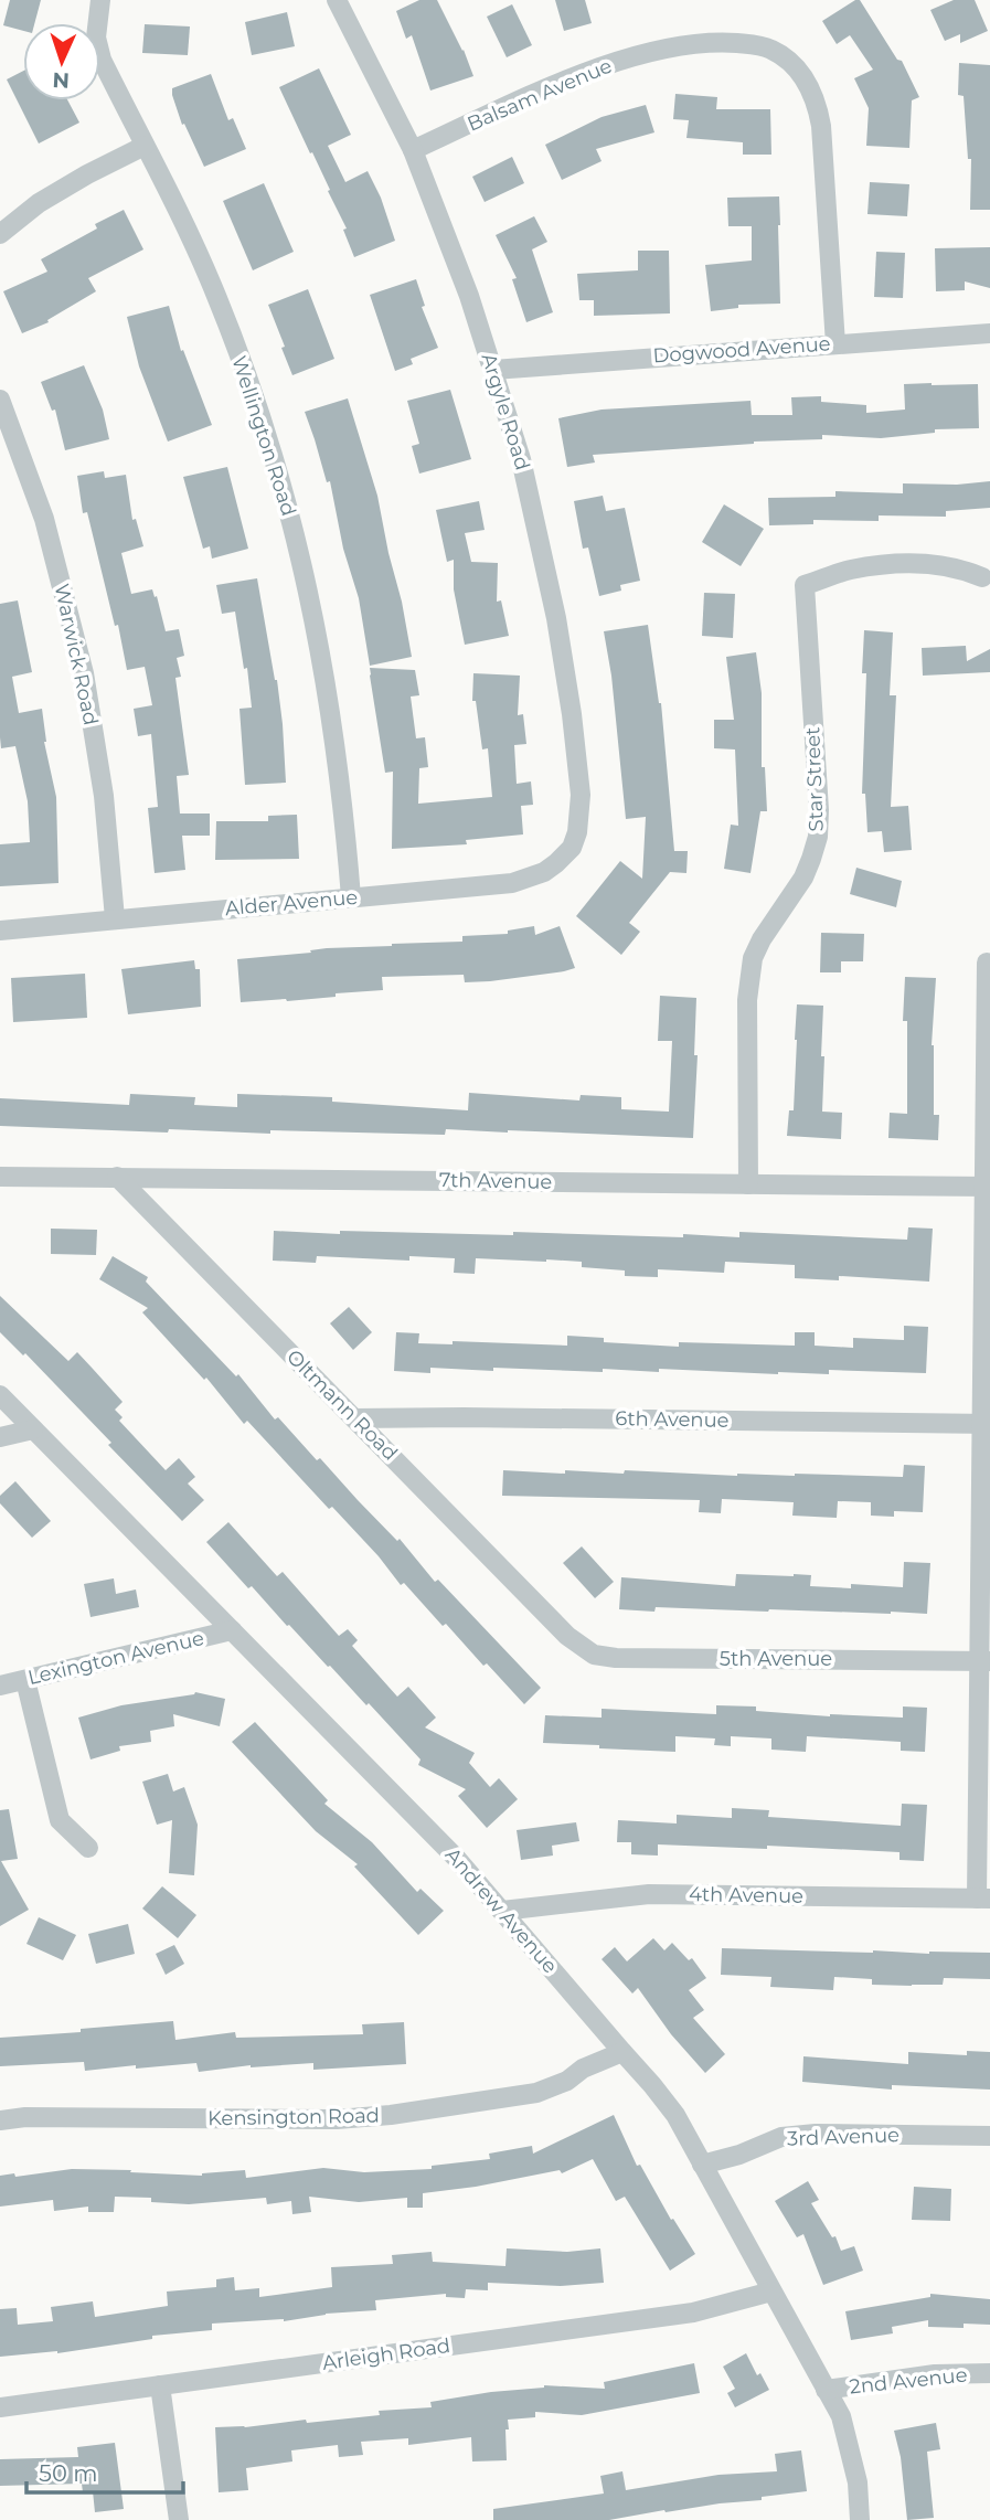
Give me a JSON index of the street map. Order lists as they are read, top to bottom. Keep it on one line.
{"streets":{"street":["Balsam Avenue","Dogwood Avenue","Argyle Road","Wellington Road","Warwick Road","Star Street","Alder Avenue","7th Avenue","Oltmann Road","6th Avenue","Lexington Avenue","5th Avenue","4th Avenue","Andrew Avenue","Kensington Road","3rd Avenue","Arleigh Road","2nd Avenue"]},"crossings":[["Balsam Avenue","Dogwood Avenue"],["Balsam Avenue","Argyle Road"],["Dogwood Avenue","Argyle Road"],["Argyle Road","Alder Avenue"],["Wellington Road","Alder Avenue"],["Warwick Road","Alder Avenue"],["Star Street","7th Avenue"],["7th Avenue","Oltmann Road"],["Oltmann Road","6th Avenue"],["Oltmann Road","5th Avenue"],["Lexington Avenue","Andrew Avenue"],["4th Avenue","Andrew Avenue"],["Andrew Avenue","Kensington Road"],["Andrew Avenue","3rd Avenue"],["Andrew Avenue","Arleigh Road"],["Andrew Avenue","2nd Avenue"]],"scale_bar":"50 m","north":"bottom"}
